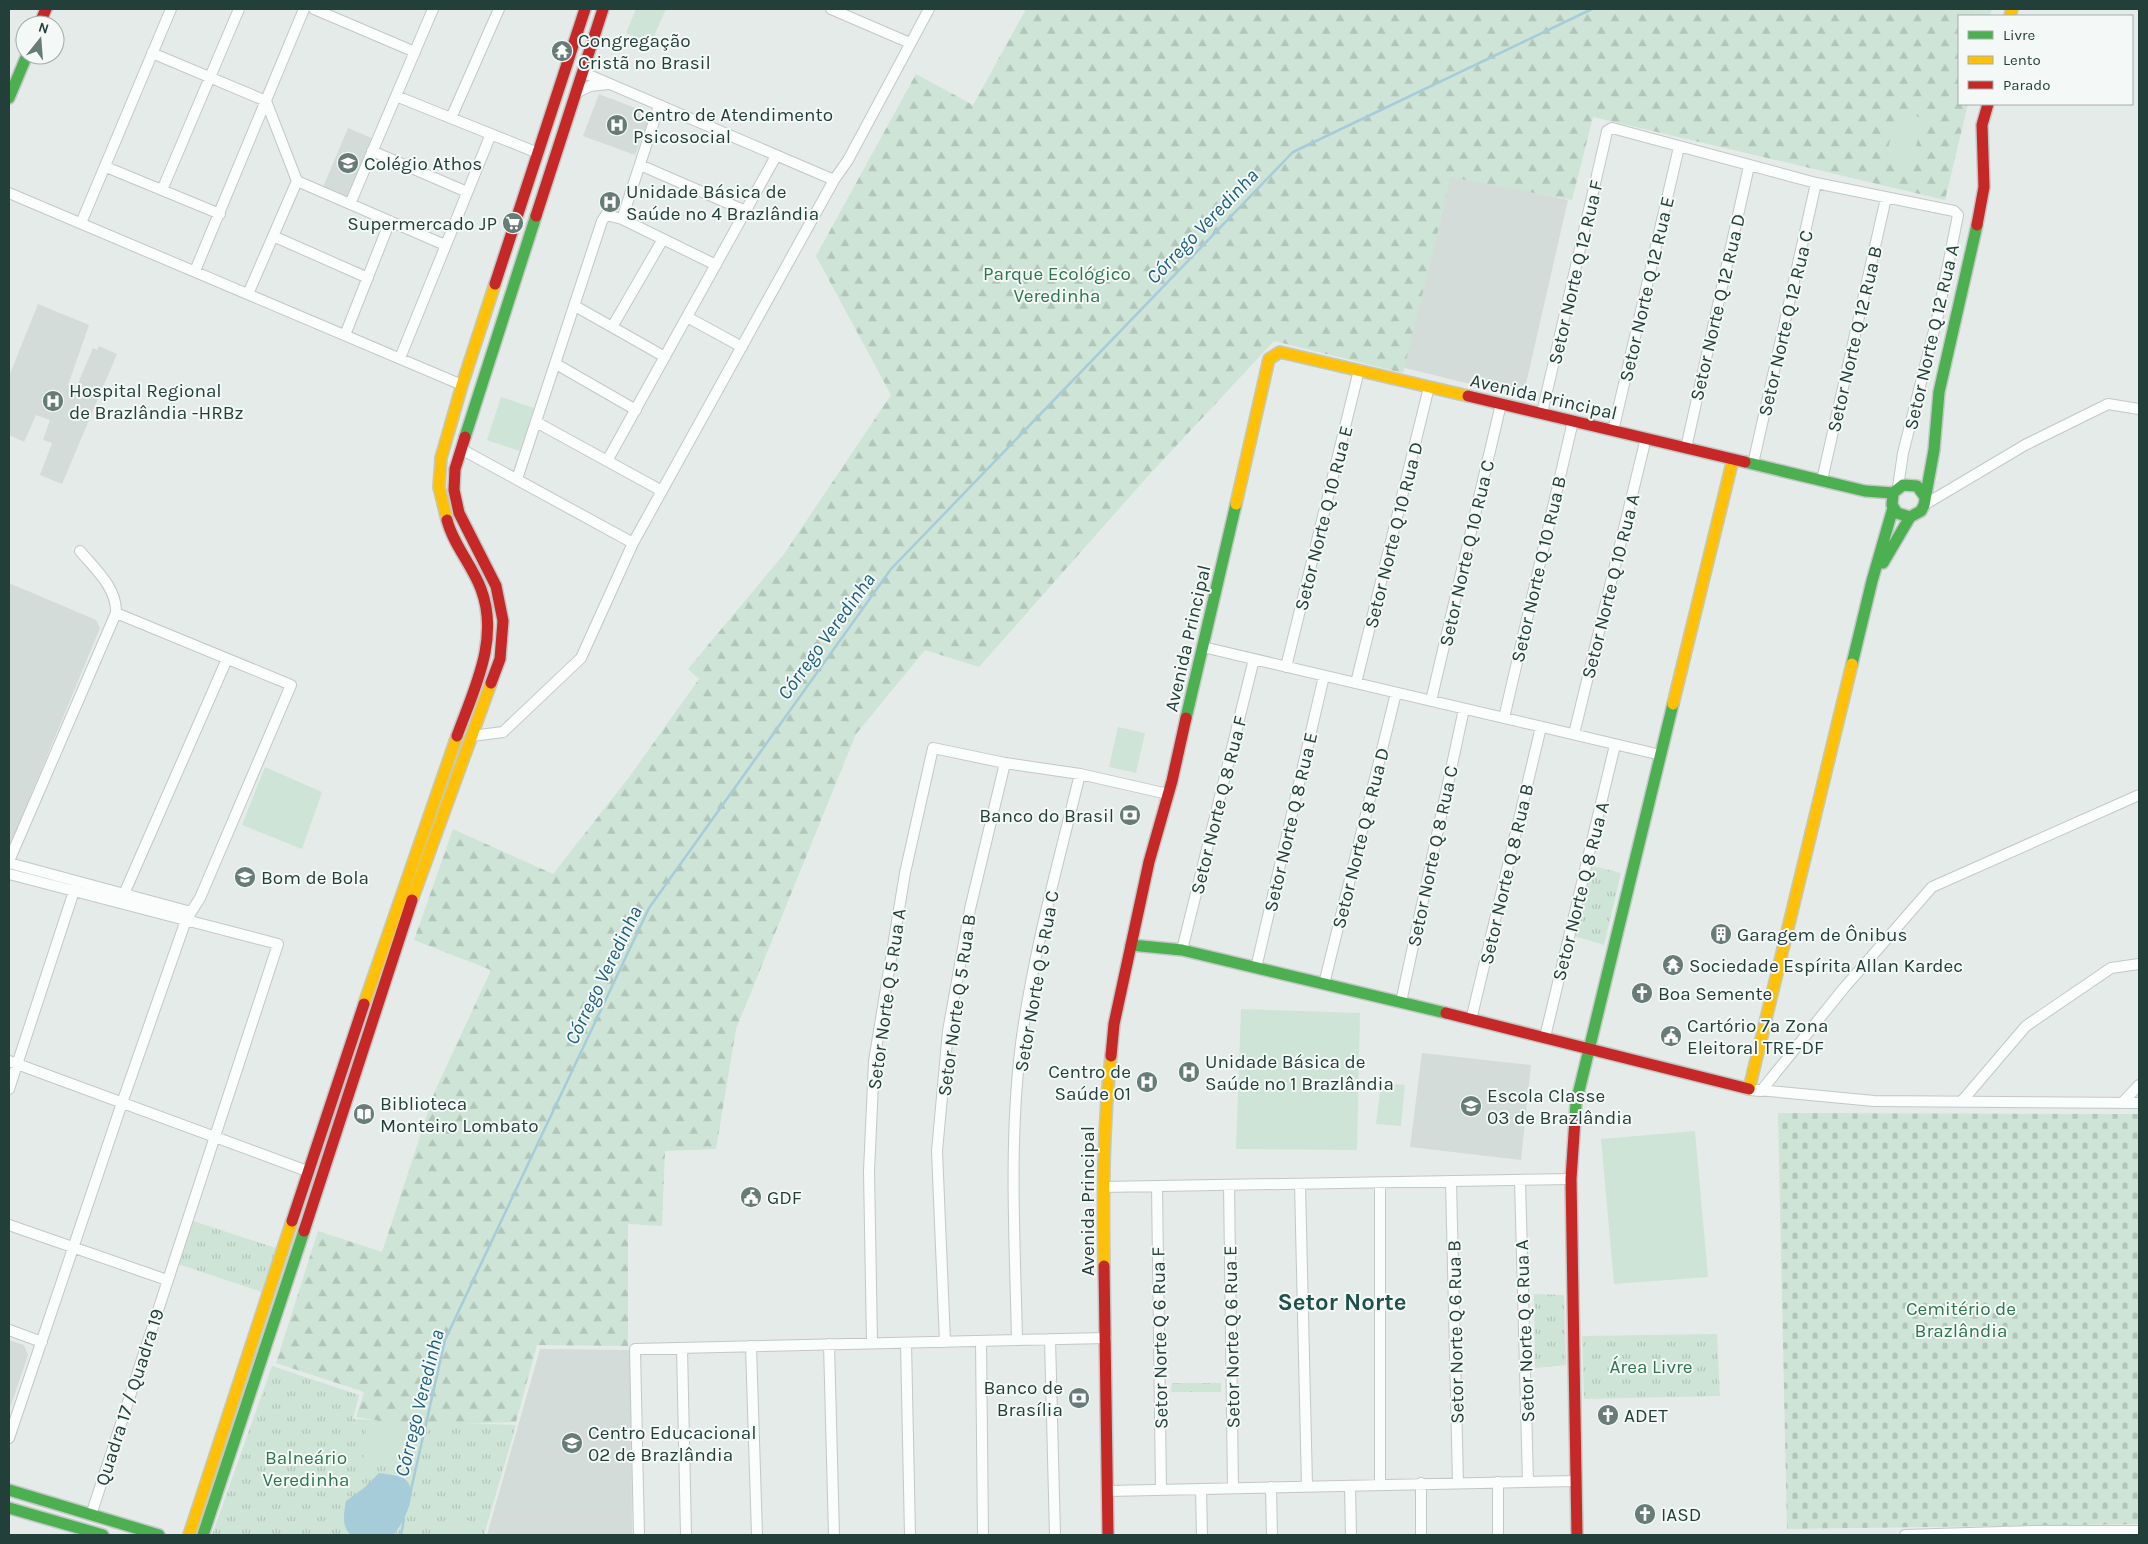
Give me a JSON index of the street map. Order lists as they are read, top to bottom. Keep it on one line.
{"streets":{"main road":["Avenida Principal"],"street":["Setor Norte Q 12 Rua F","Setor Norte Q 12 Rua E","Setor Norte Q 12 Rua D","Setor Norte Q 12 Rua C","Setor Norte Q 12 Rua A","Setor Norte Q 12 Rua B","Setor Norte Q 10 Rua E","Setor Norte Q 10 Rua D","Setor Norte Q 10 Rua C","Setor Norte Q 10 Rua B","Setor Norte Q 10 Rua A","Setor Norte Q 8 Rua F","Setor Norte Q 8 Rua E","Setor Norte Q 8 Rua D","Setor Norte Q 8 Rua C","Setor Norte Q 8 Rua B","Setor Norte Q 8 Rua A","Setor Norte Q 5 Rua C","Setor Norte Q 5 Rua A","Setor Norte Q 5 Rua B","Setor Norte Q 6 Rua A","Setor Norte Q 6 Rua B","Setor Norte Q 6 Rua E","Setor Norte Q 6 Rua F","Quadra 17 / Quadra 19"]},"crossings":[["Setor Norte Q 12 Rua F","Setor Norte Q 12 Rua E"],["Setor Norte Q 12 Rua F","Avenida Principal"],["Setor Norte Q 12 Rua E","Avenida Principal"],["Setor Norte Q 12 Rua D","Avenida Principal"],["Setor Norte Q 12 Rua C","Avenida Principal"],["Setor Norte Q 12 Rua A","Setor Norte Q 12 Rua B"],["Setor Norte Q 12 Rua A","Avenida Principal"],["Setor Norte Q 12 Rua B","Avenida Principal"],["Avenida Principal","Setor Norte Q 10 Rua E"],["Avenida Principal","Setor Norte Q 10 Rua D"],["Avenida Principal","Setor Norte Q 10 Rua C"],["Avenida Principal","Setor Norte Q 10 Rua B"],["Avenida Principal","Setor Norte Q 10 Rua A"],["Setor Norte Q 5 Rua A","Setor Norte Q 5 Rua B"]],"districts":["Setor Norte"],"water":["Córrego Veredinha"],"parks":["Parque Ecológico Veredinha","Cemitério de Brazlândia","Área Livre","Balneário Veredinha"],"places":{"temple":["Congregação Cristã no Brasil","Sociedade Espírita Allan Kardec"],"hospital":["Centro de Atendimento Psicosocial","Unidade Básica de Saúde nº 4 Brazlândia","Hospital Regional de Brazlândia -HRBz","Unidade Básica de Saúde nº 1 Brazlândia","Centro de Saúde 01"],"school or university":["Colégio Athos","Bom de Bola","Escola Classe 03 de Brazlândia","Centro Educacional 02 de Brazlândia"],"supermarket":["Supermercado JP"],"bank":["Banco do Brasil","Banco de Brasília"],"building":["Garagem de Ônibus"],"church":["Boa Semente","ADET","IASD"],"public building":["Cartório 7ª Zona Eleitoral TRE-DF","GDF"],"library":["Biblioteca Monteiro Lombato"]},"legend":["Livre","Lento","Parado"],"north":"top"}
